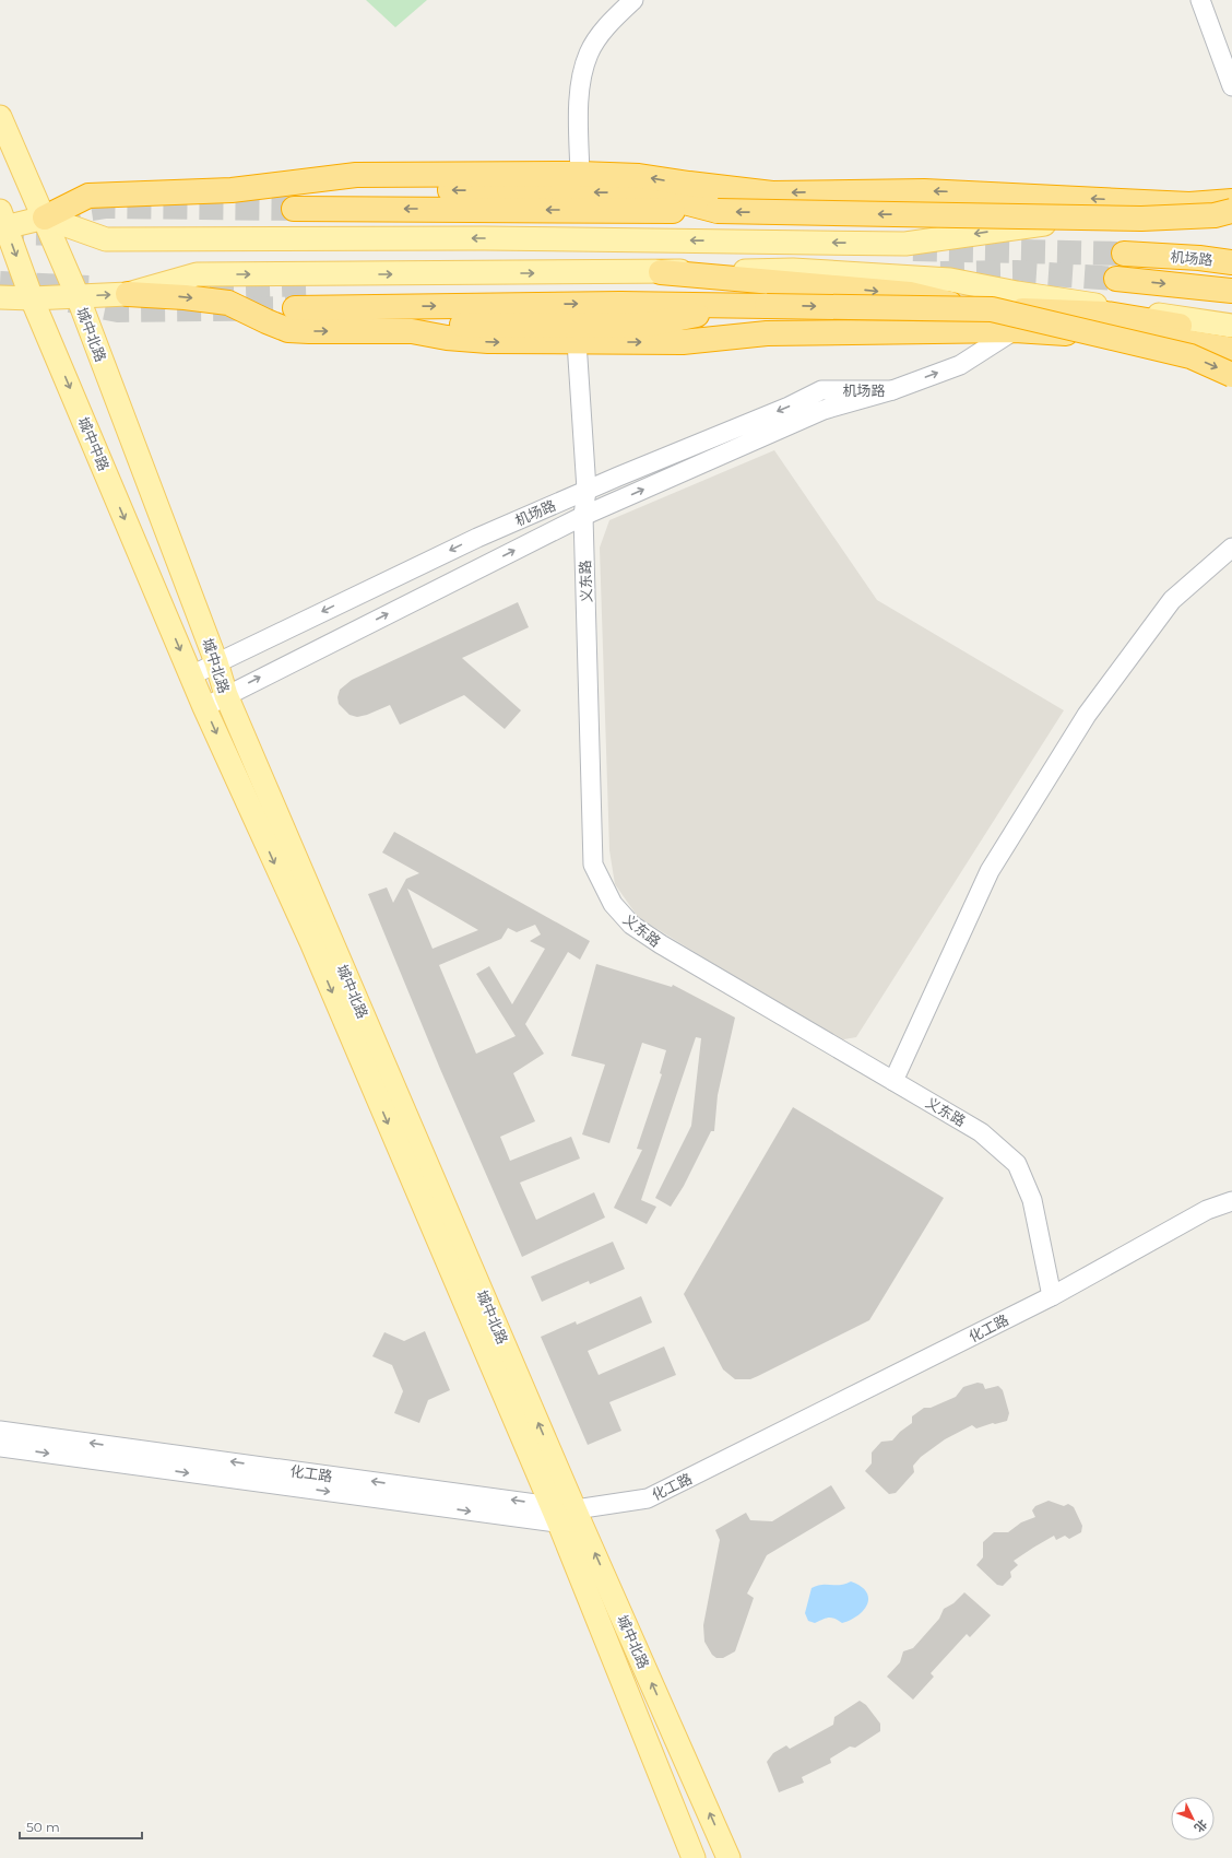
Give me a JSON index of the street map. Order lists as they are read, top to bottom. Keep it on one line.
{"streets":{"highway":["机场路"],"main road":["城中北路","城中中路"],"street":["义东路","化工路"]},"crossings":[["机场路","城中北路"],["机场路","城中中路"],["机场路","义东路"],["城中北路","城中中路"],["城中北路","化工路"],["义东路","化工路"]],"one_way":["城中中路"],"scale_bar":"50 m","north":"bottom right"}
